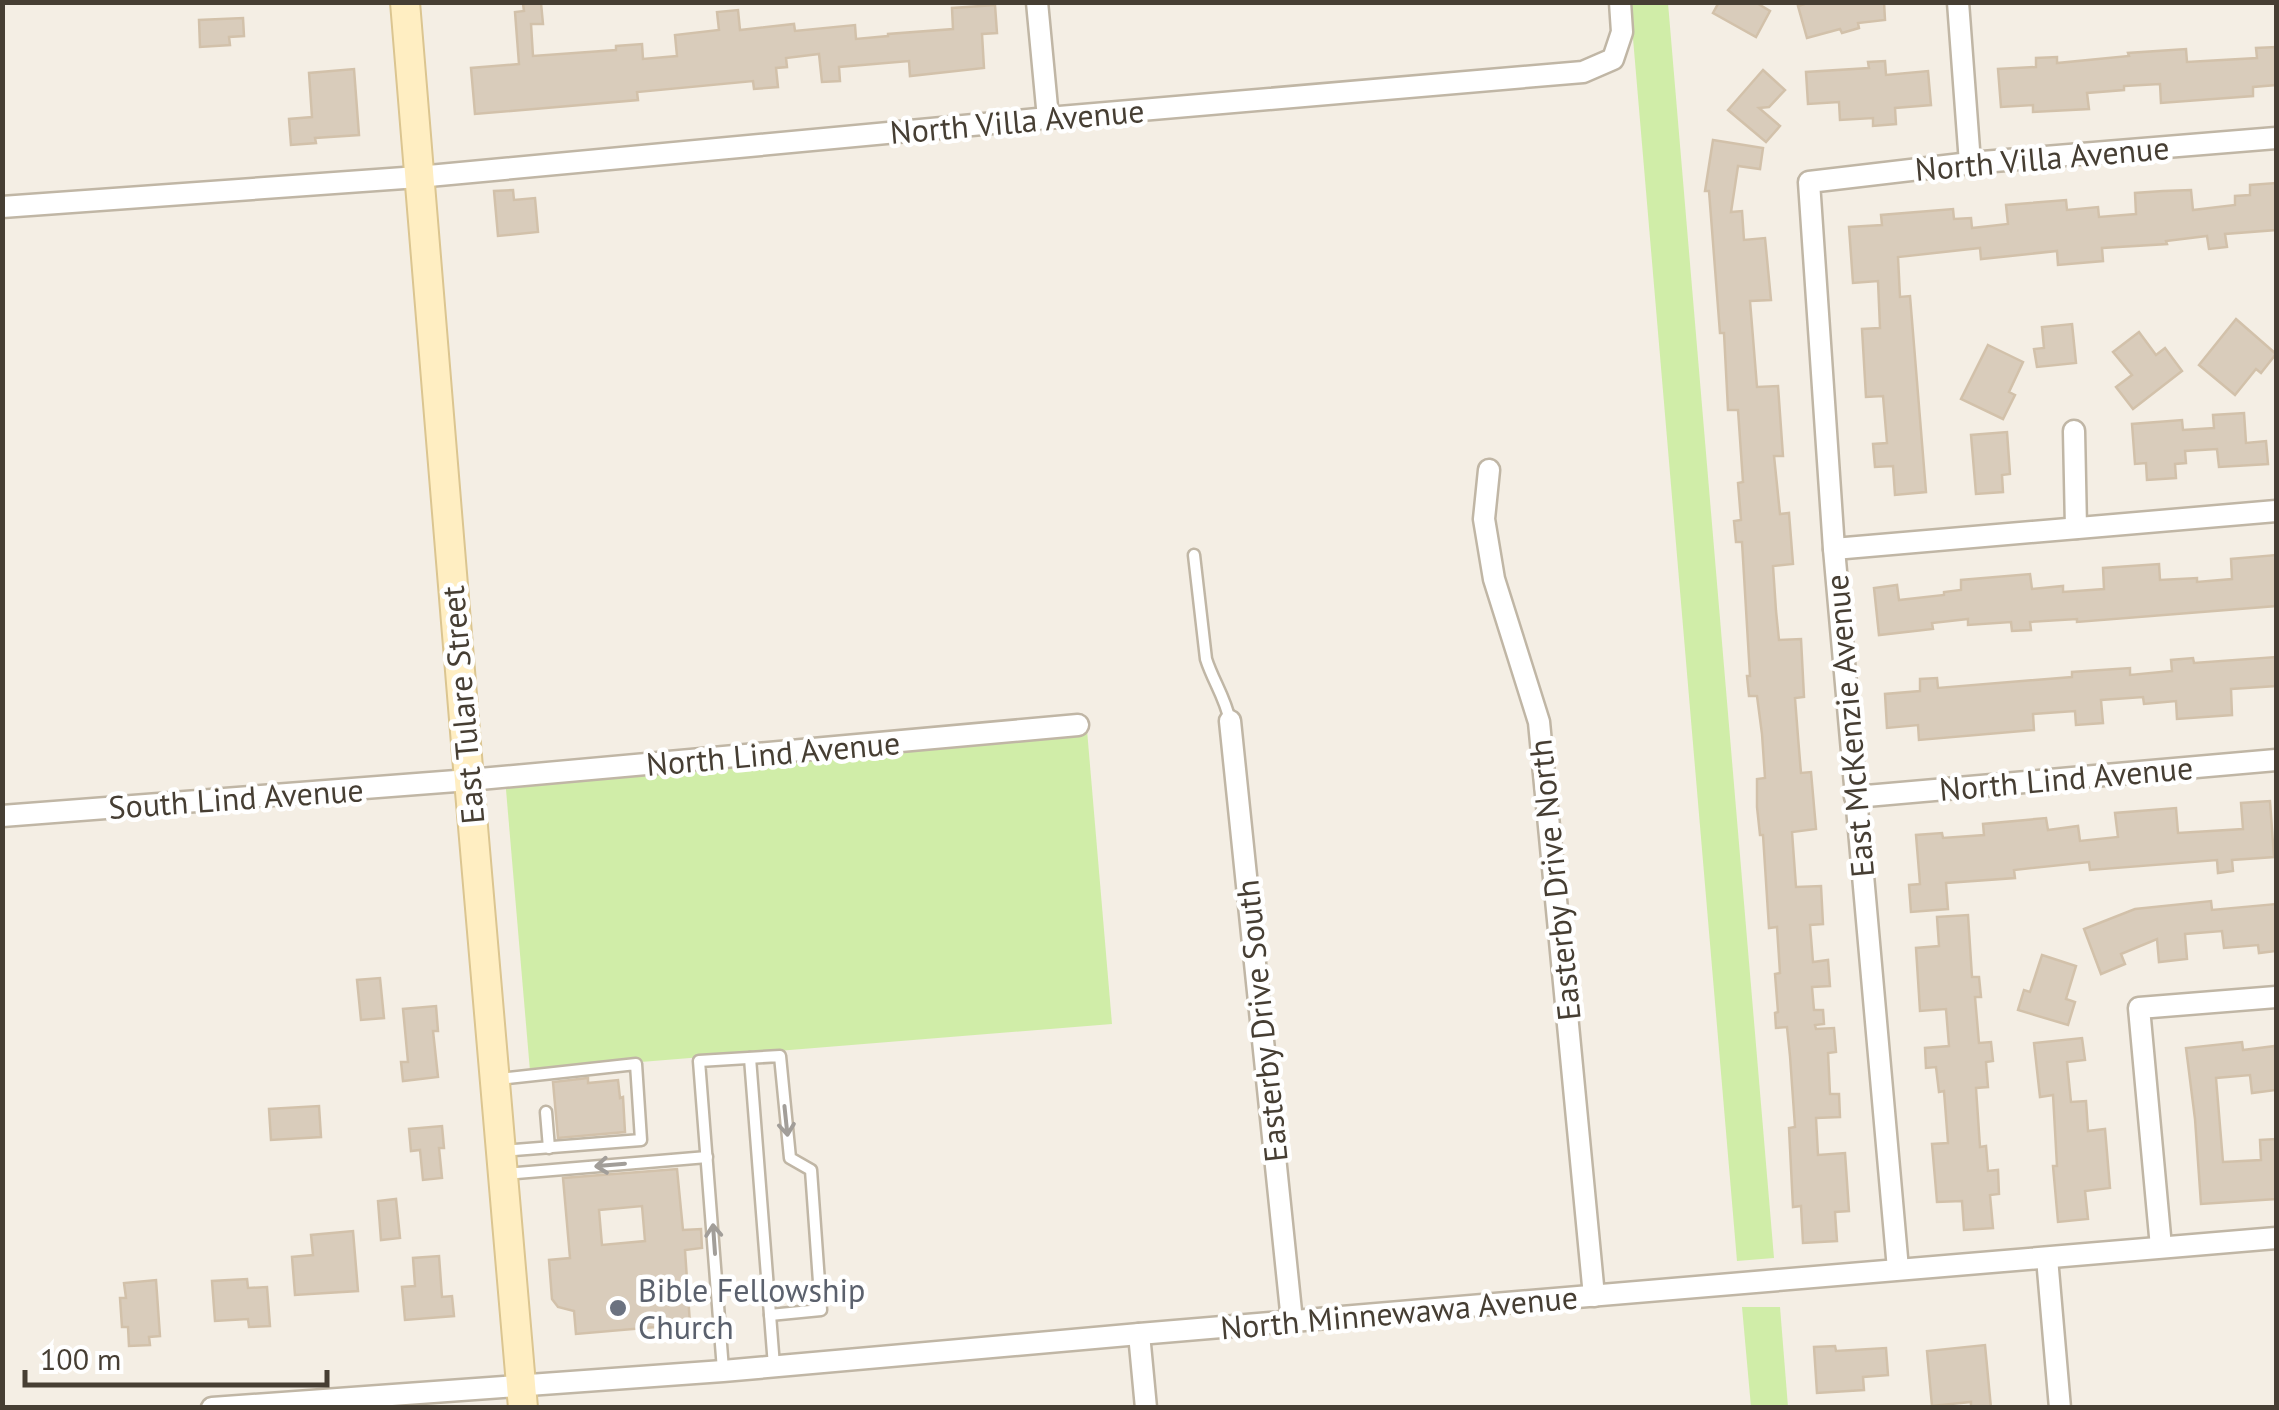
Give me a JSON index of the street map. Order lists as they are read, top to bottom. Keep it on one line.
{"streets":{"main road":["East Tulare Street"],"street":["North Villa Avenue","East McKenzie Avenue","North Lind Avenue","South Lind Avenue","Easterby Drive North","Easterby Drive South","North Minnewawa Avenue"]},"crossings":[["North Villa Avenue","East Tulare Street"],["North Villa Avenue","East McKenzie Avenue"],["East Tulare Street","North Lind Avenue"],["East Tulare Street","South Lind Avenue"],["East Tulare Street","North Minnewawa Avenue"],["East McKenzie Avenue","North Lind Avenue"],["East McKenzie Avenue","North Minnewawa Avenue"],["North Lind Avenue","South Lind Avenue"],["Easterby Drive North","North Minnewawa Avenue"],["Easterby Drive South","North Minnewawa Avenue"]],"places":["Bible Fellowship Church"],"scale_bar":"100 m"}
